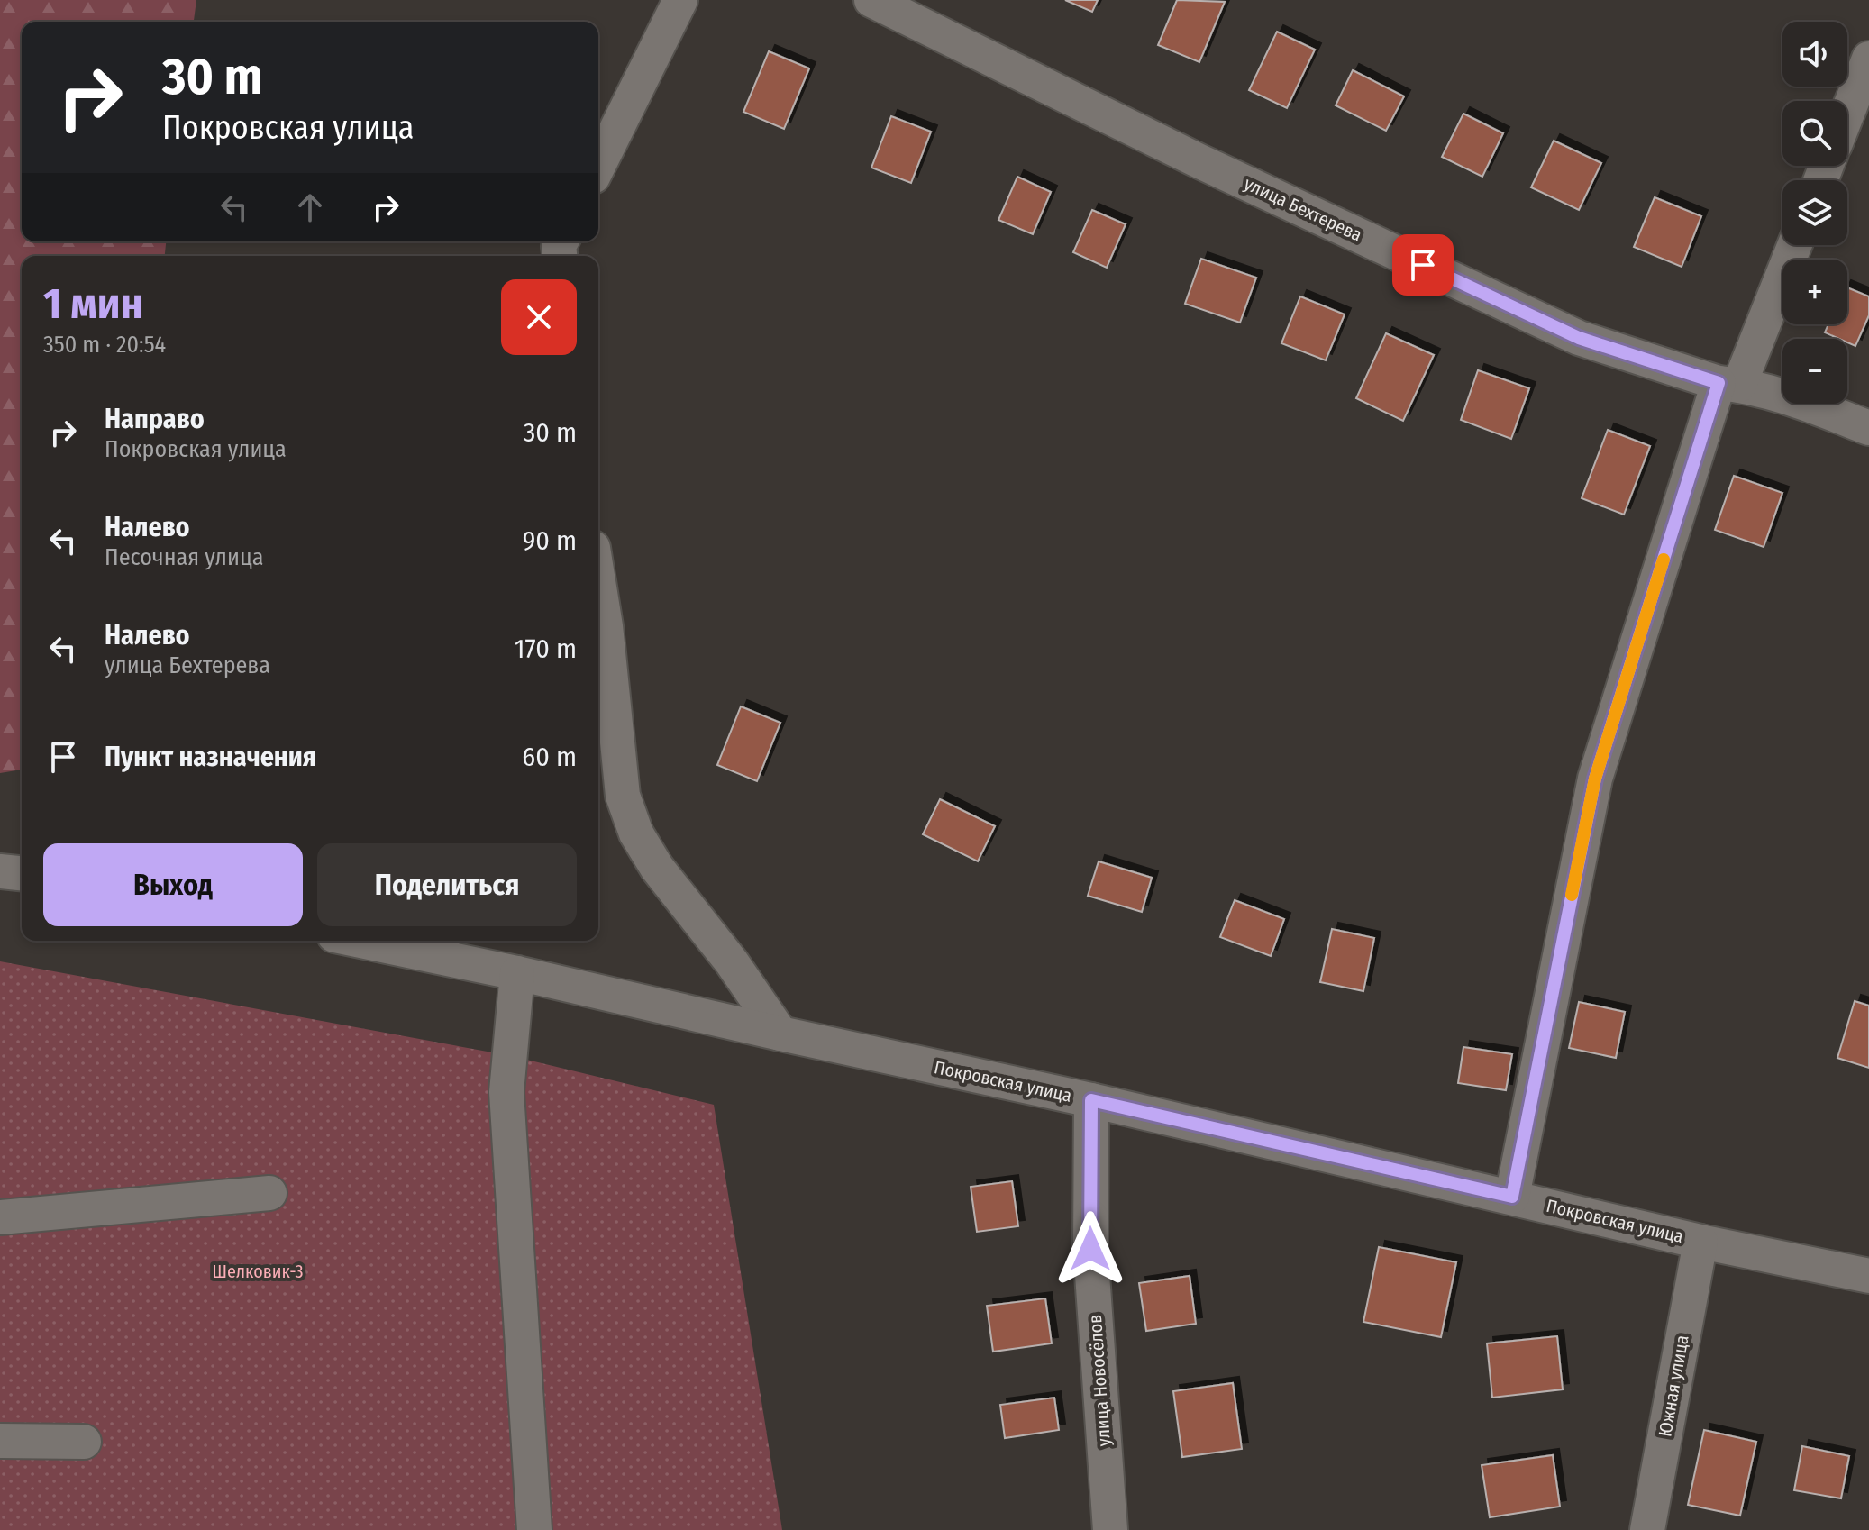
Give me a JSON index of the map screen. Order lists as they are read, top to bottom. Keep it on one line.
{"streets":{"street":["улица Бехтерева","Покровская улица","улица Новосёлов","Южная улица"]},"crossings":[["Покровская улица","улица Новосёлов"],["Покровская улица","Южная улица"]],"parks":["Шелковик-3"],"page":{"map_buttons":["+","−"],"turn":["30 m","Покровская улица"],"heading":["1 мин","350 m · 20:54"],"list":[{"name":"Направо","note":"Покровская улица","value":"30 m"},{"name":"Налево","note":"Песочная улица","value":"90 m"},{"name":"Налево","note":"улица Бехтерева","value":"170 m"},{"name":"Пункт назначения","value":"60 m"}],"buttons":["Выход","Поделиться"]}}
